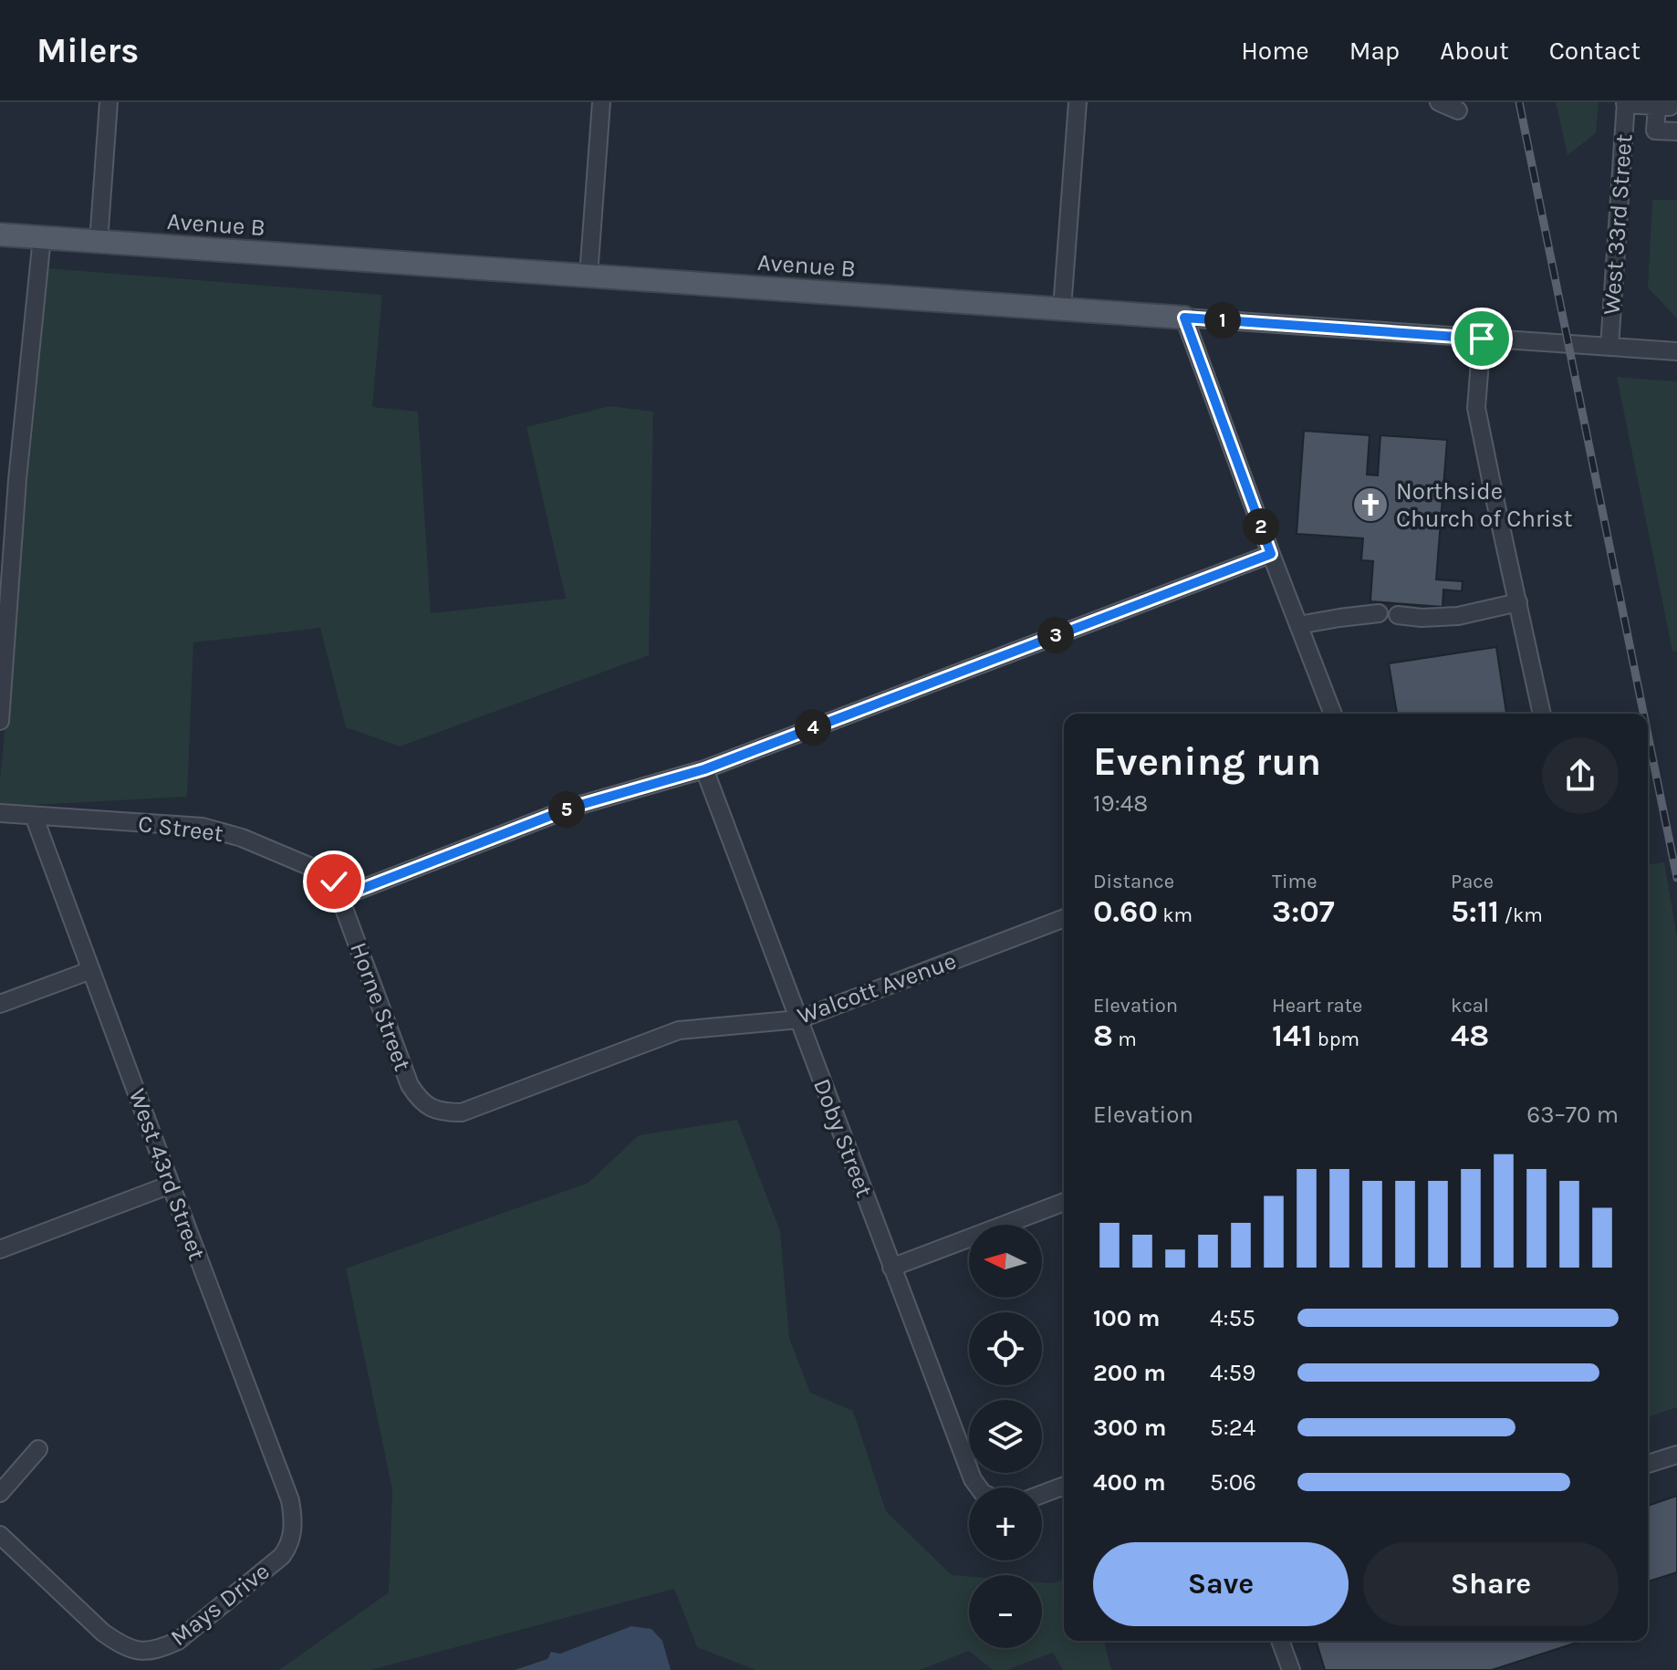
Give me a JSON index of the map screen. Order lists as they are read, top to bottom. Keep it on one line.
{"streets":{"main road":["Avenue B"],"street":["West 33rd Street","C Street","Walcott Avenue","Horne Street","Doby Street","West 43rd Street","Mays Drive"]},"crossings":[["Avenue B","West 33rd Street"],["C Street","Horne Street"],["C Street","West 43rd Street"],["Walcott Avenue","Horne Street"],["Walcott Avenue","Doby Street"],["West 43rd Street","Mays Drive"]],"places":{"church":["Northside Church of Christ"]},"north":"left","page":{"header":"Milers","nav":["Home","Map","About","Contact"],"pins":["1","2","3","4","5"],"heading":["Evening run","19:48"],"stats":[["Distance","0.60 km"],["Time","3:07"],["Pace","5:11 /km"],["Elevation","8 m"],["Heart rate","141 bpm"],["kcal","48"]],"chart":["Elevation","63–70 m"],"map_buttons":["+","−"],"list":[{"name":"100 m","note":"4:55"},{"name":"200 m","note":"4:59"},{"name":"300 m","note":"5:24"},{"name":"400 m","note":"5:06"}],"buttons":["Save","Share"]}}
